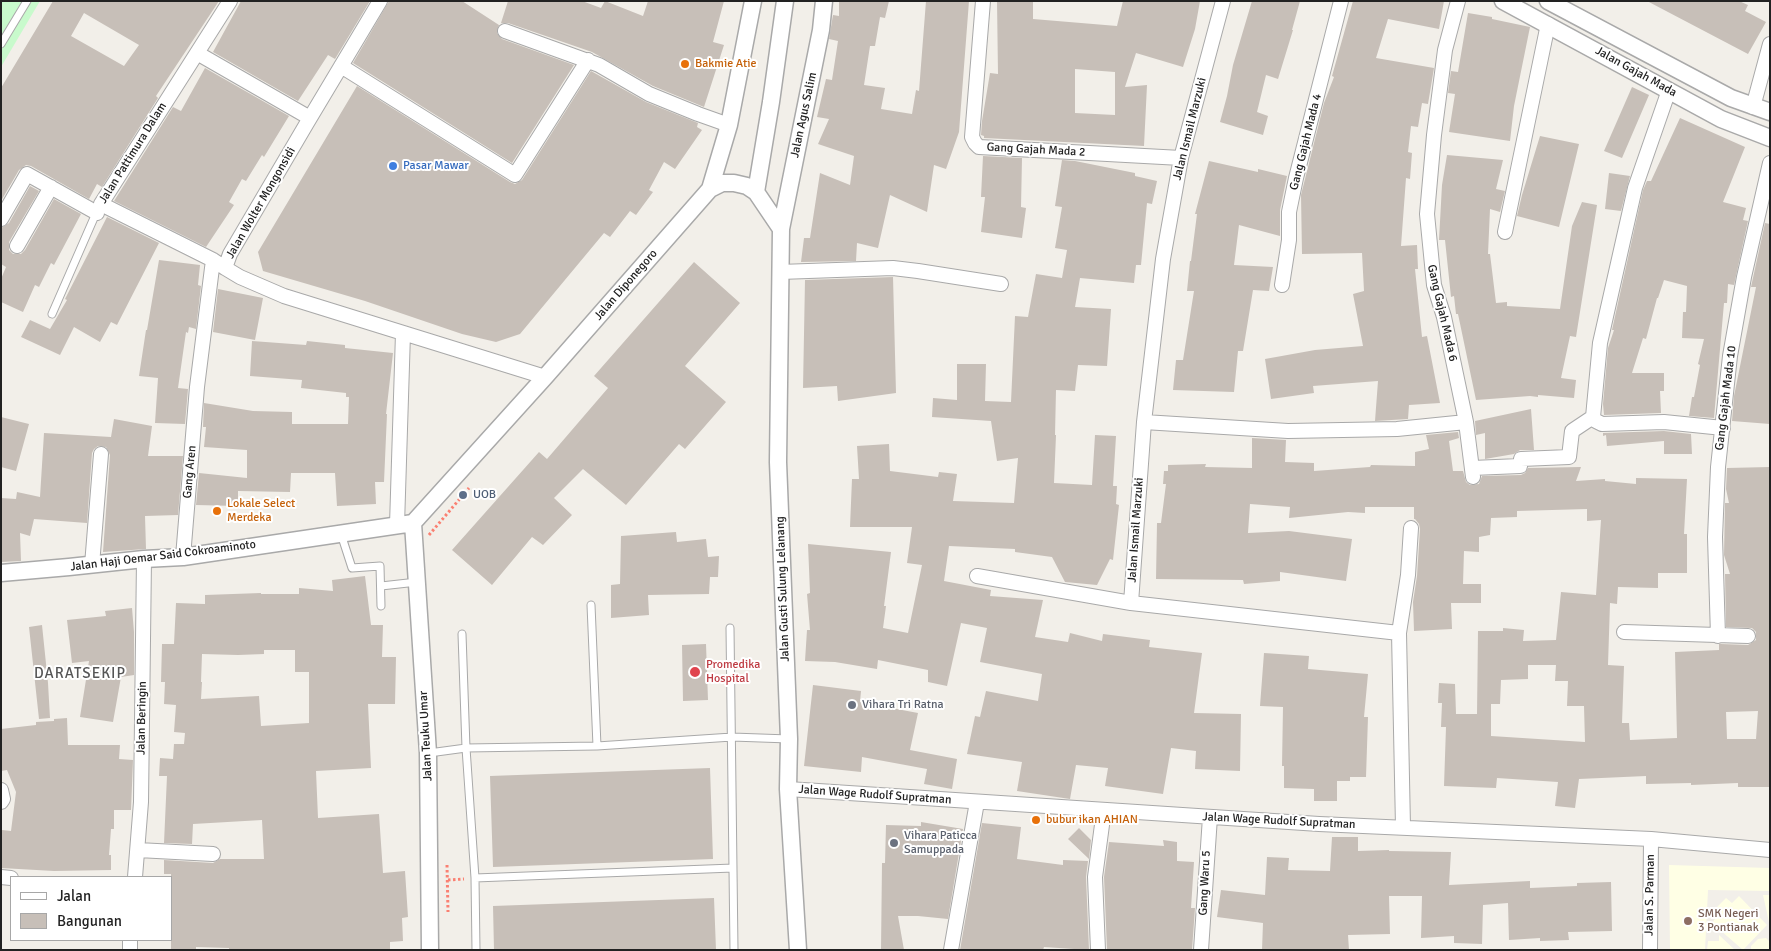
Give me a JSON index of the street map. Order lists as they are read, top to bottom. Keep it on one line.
{"streets":{"street":["Jalan Gajah Mada","Jalan Agus Salim","Jalan Ismail Marzuki","Gang Gajah Mada 4","Gang Gajah Mada 2","Jalan Pattimura Dalam","Jalan Wolter Mongonsidi","Jalan Diponegoro","Gang Gajah Mada 6","Gang Gajah Mada 10","Gang Aren","Jalan Haji Oemar Said Cokroaminoto","Jalan Gusti Sulung Lelanang","Jalan Beringin","Jalan Teuku Umar","Jalan Wage Rudolf Supratman","Gang Waru 5","Jalan S. Parman"]},"crossings":[["Jalan Agus Salim","Jalan Gusti Sulung Lelanang"],["Jalan Ismail Marzuki","Gang Gajah Mada 2"],["Jalan Wolter Mongonsidi","Jalan Diponegoro"],["Jalan Wolter Mongonsidi","Gang Aren"],["Jalan Diponegoro","Jalan Haji Oemar Said Cokroaminoto"],["Jalan Diponegoro","Jalan Teuku Umar"],["Gang Aren","Jalan Haji Oemar Said Cokroaminoto"],["Jalan Haji Oemar Said Cokroaminoto","Jalan Beringin"],["Jalan Haji Oemar Said Cokroaminoto","Jalan Teuku Umar"],["Jalan Gusti Sulung Lelanang","Jalan Wage Rudolf Supratman"],["Jalan Wage Rudolf Supratman","Gang Waru 5"],["Jalan Wage Rudolf Supratman","Jalan S. Parman"]],"districts":["DARATSEKIP"],"places":["Bakmie Atie","Pasar Mawar","UOB","Lokale Select Merdeka","Promedika Hospital","Vihara Tri Ratna","bubur ikan AHIAN","Vihara Paticca Samuppada","SMK Negeri 3 Pontianak"],"legend":["Jalan","Bangunan"]}
